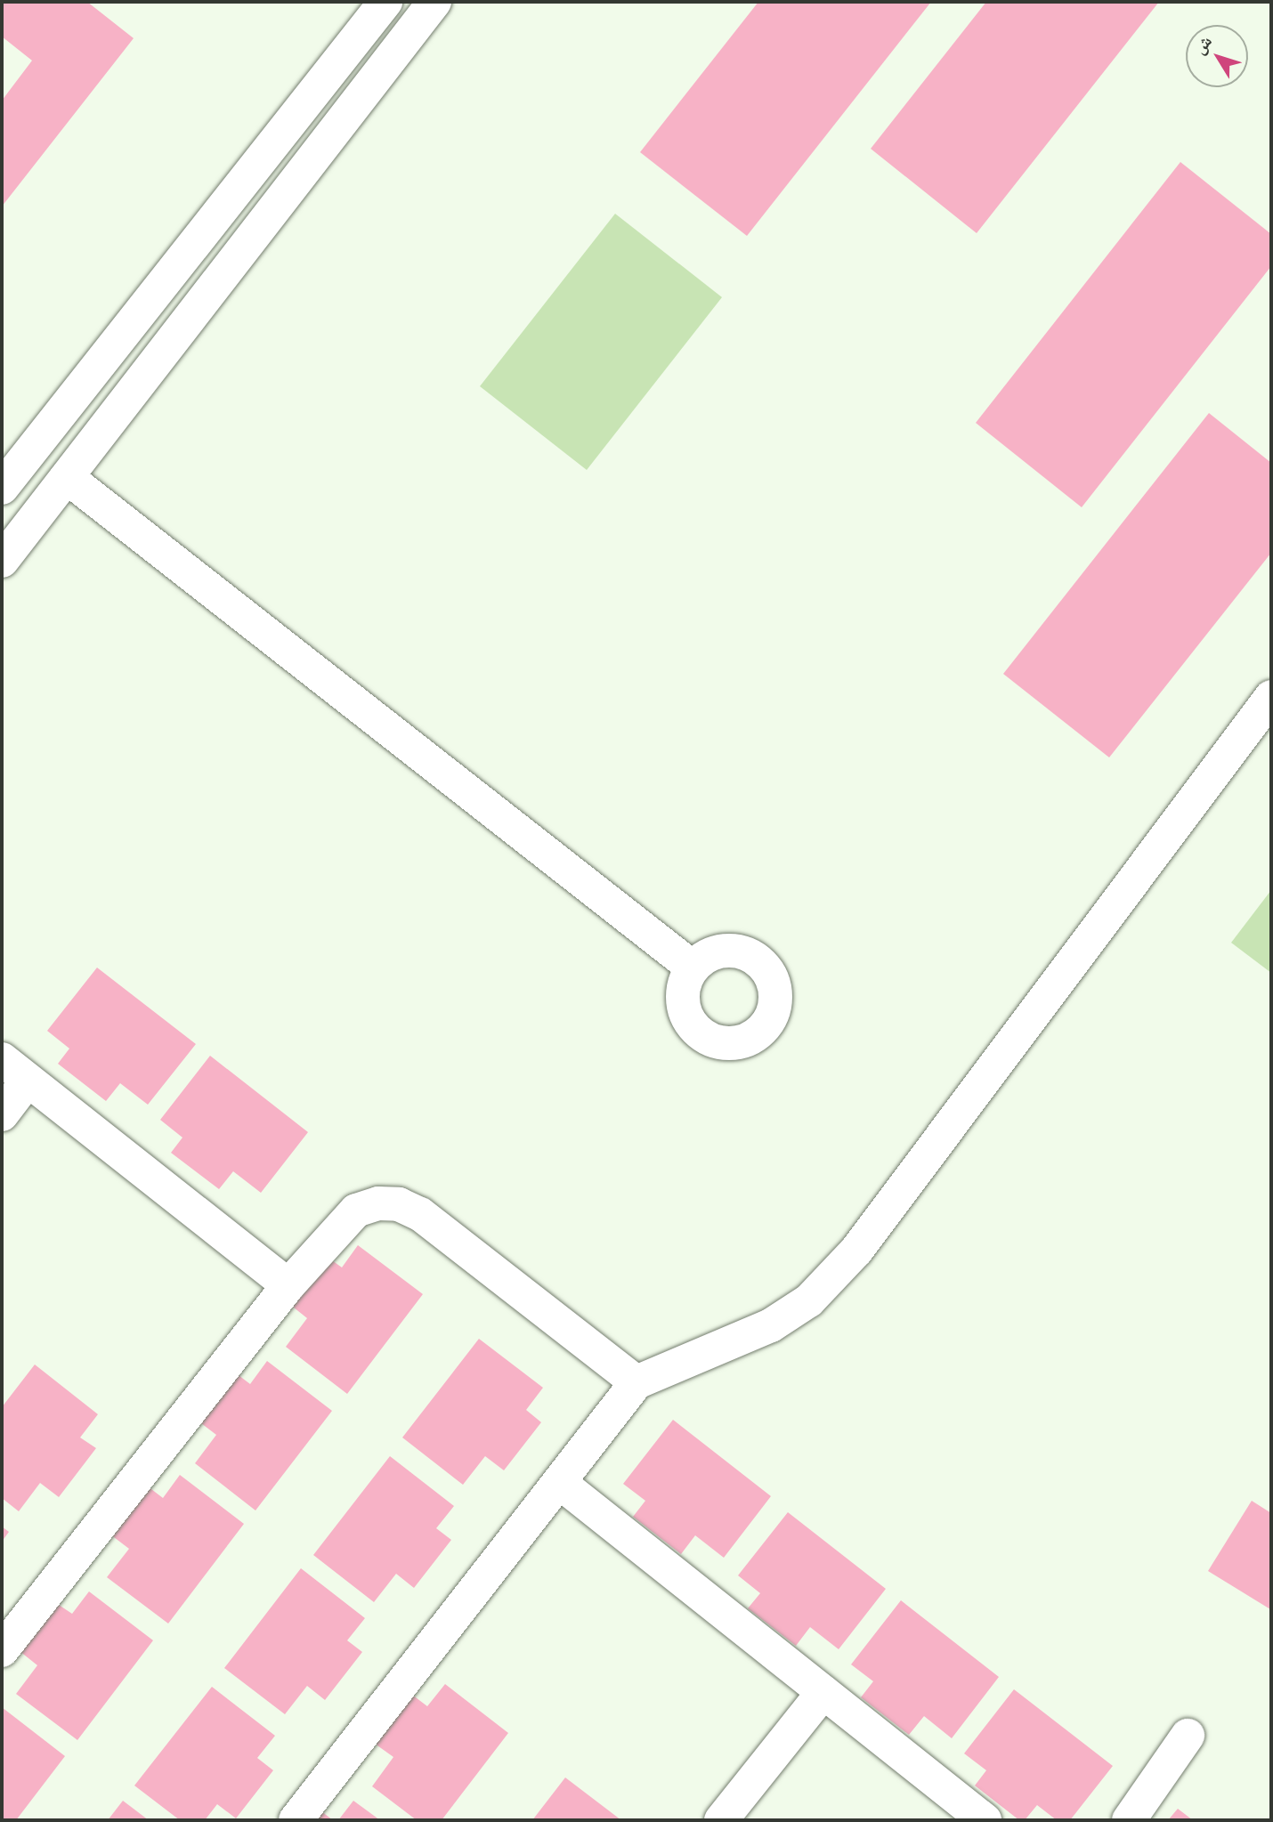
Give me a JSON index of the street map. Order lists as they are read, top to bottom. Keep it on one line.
{"north":"top left"}
